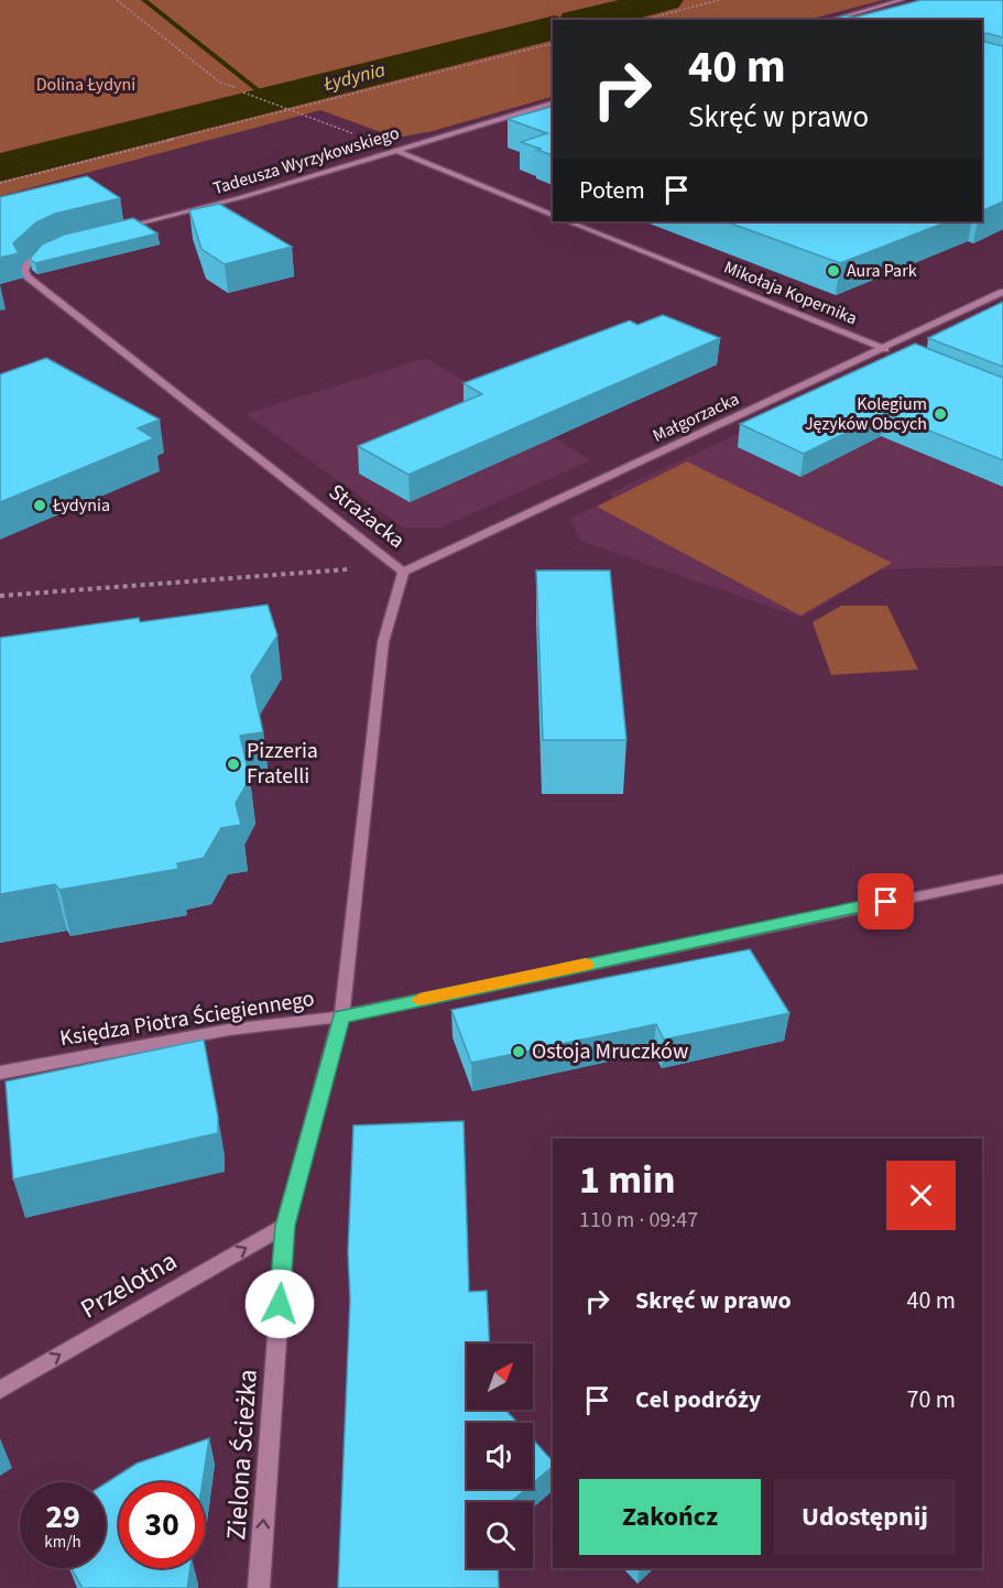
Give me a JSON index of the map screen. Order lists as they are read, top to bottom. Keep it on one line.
{"streets":{"street":["Tadeusza Wyrzykowskiego","Mikołaja Kopernika","Małgorzacka","Strażacka","Księdza Piotra Ściegiennego","Przelotna","Zielona Ścieżka"]},"crossings":[["Mikołaja Kopernika","Małgorzacka"],["Małgorzacka","Strażacka"],["Strażacka","Księdza Piotra Ściegiennego"],["Strażacka","Zielona Ścieżka"],["Księdza Piotra Ściegiennego","Zielona Ścieżka"],["Przelotna","Zielona Ścieżka"]],"one_way":["Przelotna","Zielona Ścieżka"],"water":["Łydynia"],"parks":["Dolina Łydyni"],"places":["Aura Park","Kolegium Języków Obcych","Łydynia","Pizzeria Fratelli","Ostoja Mruczków"],"north":"top right","page":{"turn":["40 m","Skręć w prawo"],"then":"Potem","heading":["1 min","110 m · 09:47"],"list":[{"name":"Skręć w prawo","value":"40 m"},{"name":"Cel podróży","value":"70 m"}],"buttons":["Zakończ","Udostępnij"],"speed":"29 km/h","limit":"30"}}
